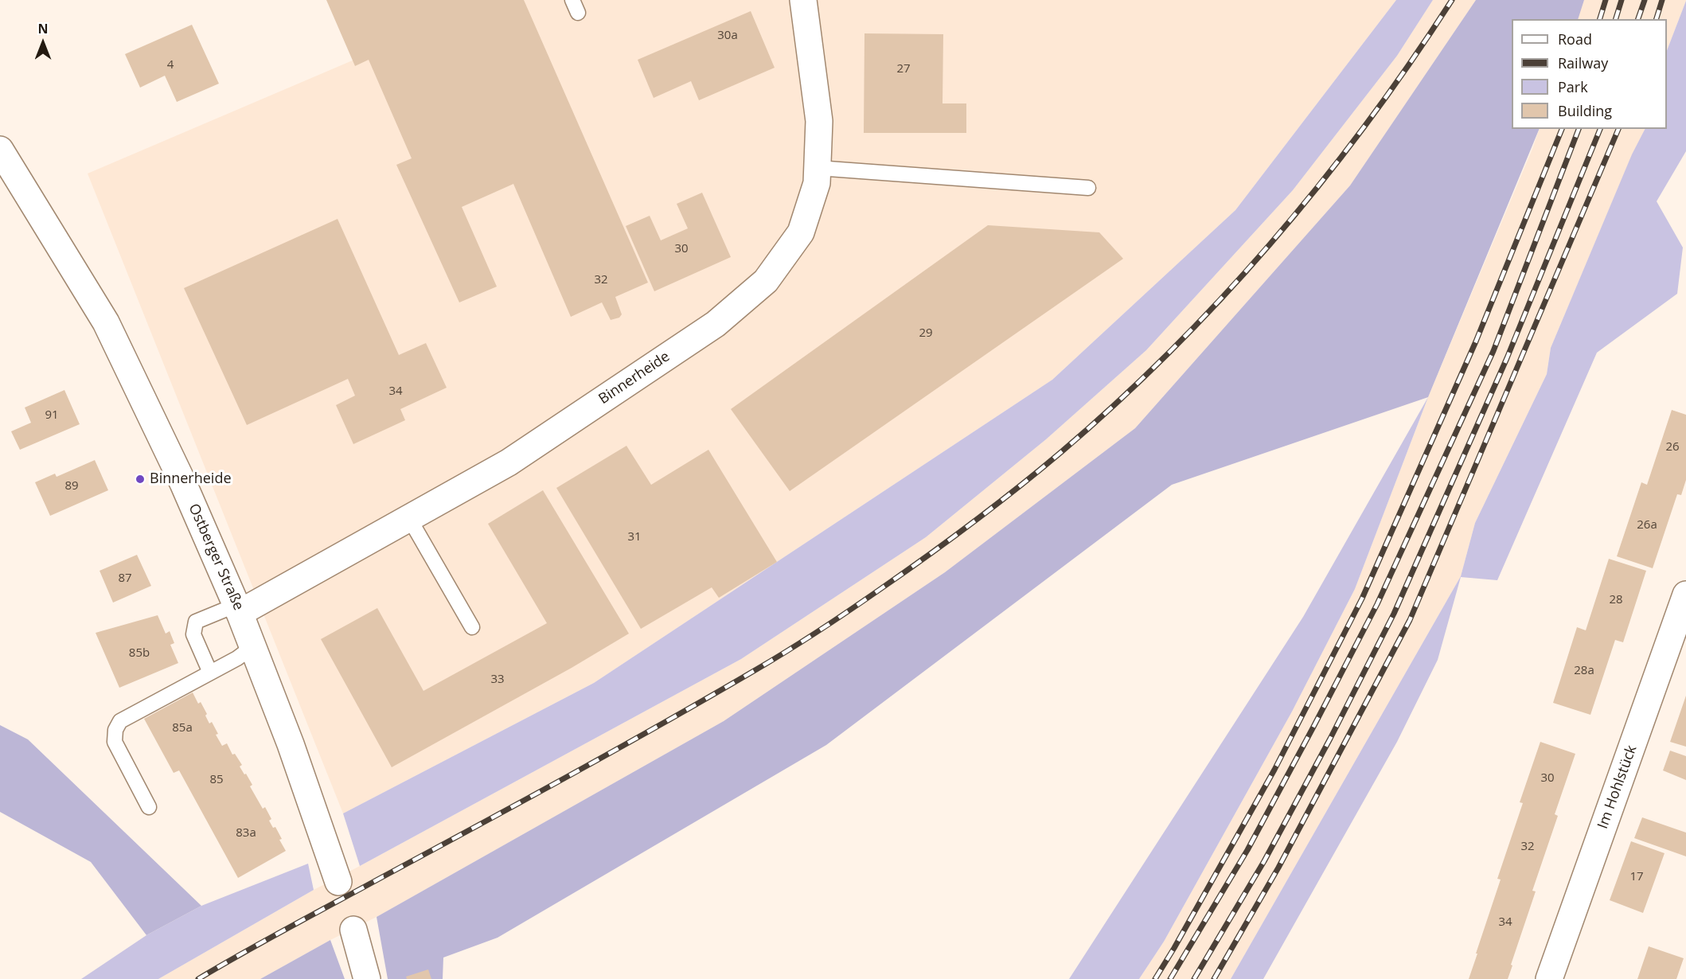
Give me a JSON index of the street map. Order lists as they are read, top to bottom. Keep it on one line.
{"streets":{"street":["Binnerheide","Ostberger Straße","Im Hohlstück"]},"crossings":[["Binnerheide","Ostberger Straße"]],"places":["Binnerheide"],"house_numbers":["30a","4","27","30","32","29","34","91","26","89","26a","31","87","28","85b","28a","33","85a","30","85","83a","32","17","34"],"legend":["Road","Railway","Park","Building"],"north":"top"}
